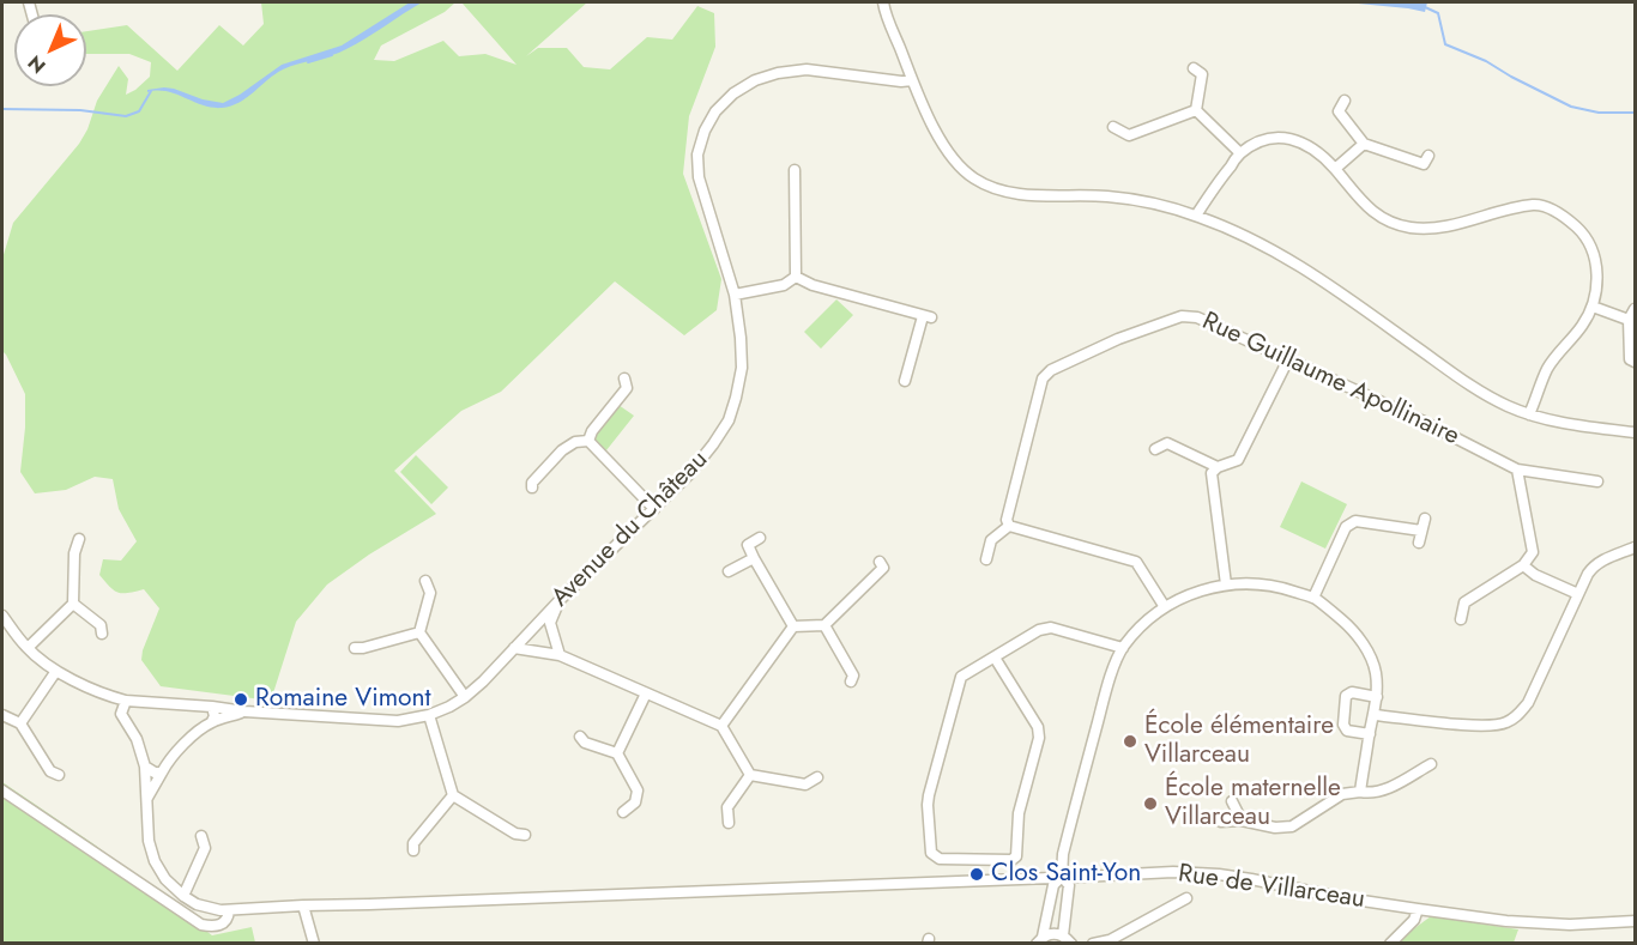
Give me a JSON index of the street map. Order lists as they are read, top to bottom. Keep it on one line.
{"streets":{"street":["Rue Guillaume Apollinaire","Avenue du Château","Rue de Villarceau"]},"places":["Romaine Vimont","École élémentaire Villarceau","École maternelle Villarceau","Clos Saint-Yon"],"north":"bottom left"}
